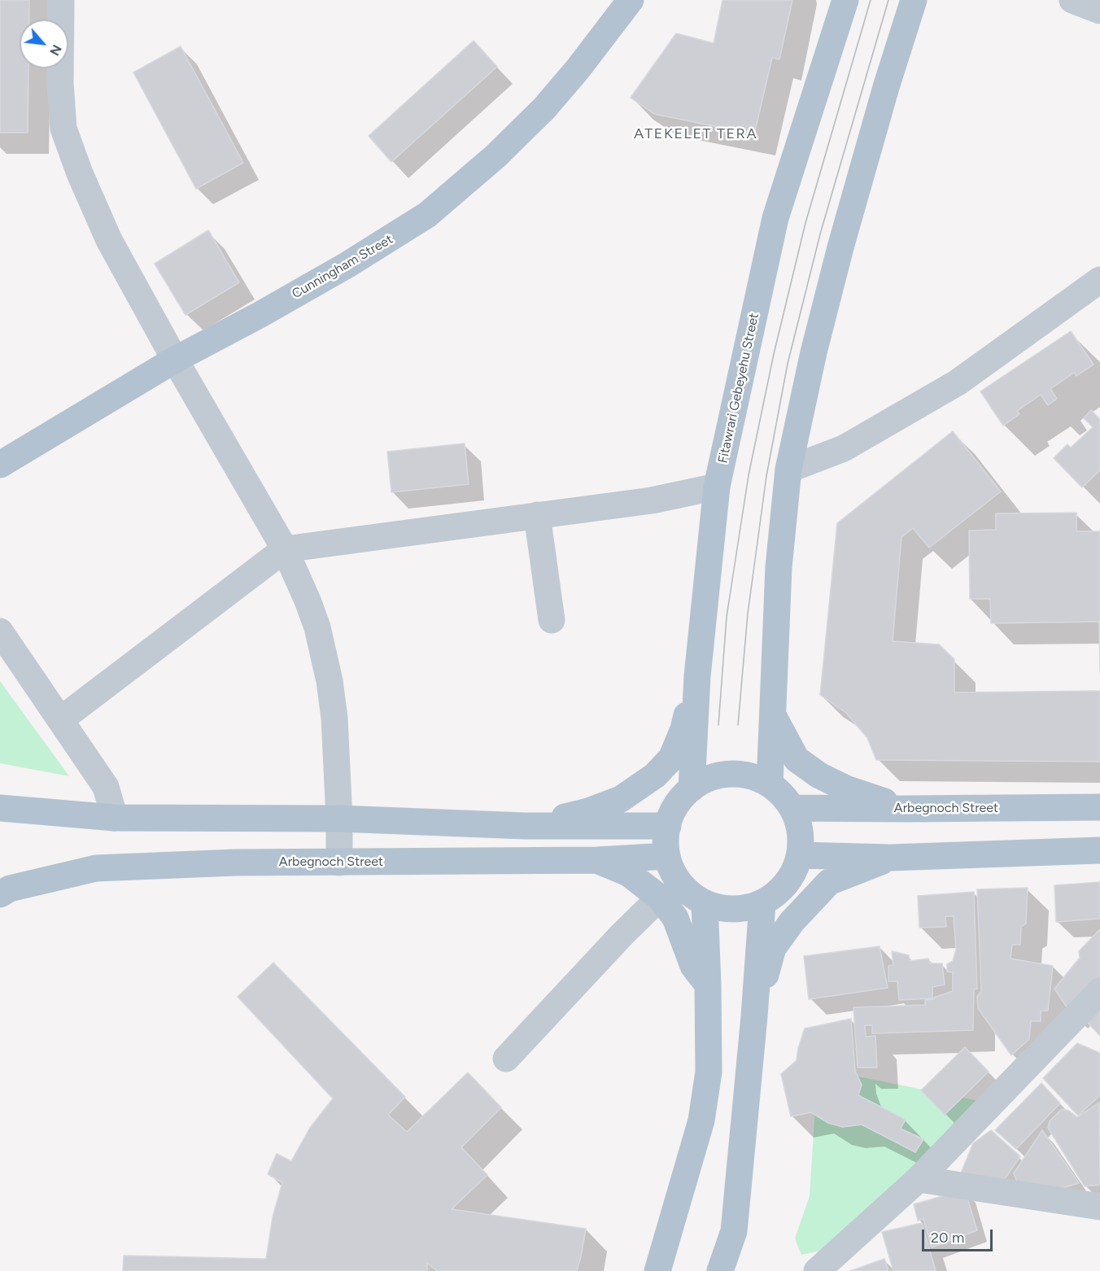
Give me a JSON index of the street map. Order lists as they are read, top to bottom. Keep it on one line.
{"streets":{"main road":["Cunningham Street","Fitawrari Gebeyehu Street","Arbegnoch Street"]},"crossings":[["Fitawrari Gebeyehu Street","Arbegnoch Street"]],"districts":["ATEKELET TERA"],"scale_bar":"20 m","north":"bottom right"}
